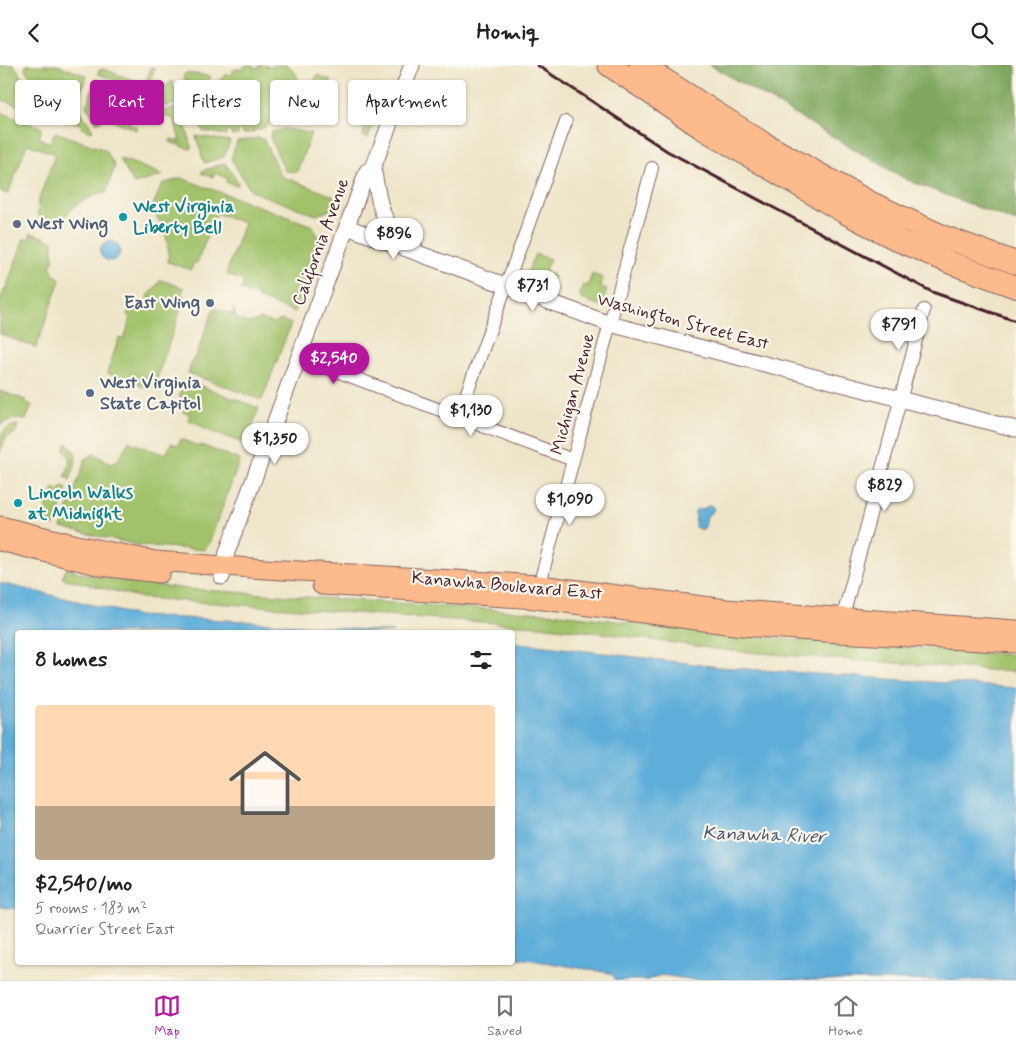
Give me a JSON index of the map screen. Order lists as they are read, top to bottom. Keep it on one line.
{"streets":{"main road":["Kanawha Boulevard East"],"street":["California Avenue","Washington Street East","Michigan Avenue"]},"crossings":[["California Avenue","Washington Street East"],["California Avenue","Kanawha Boulevard East"],["Washington Street East","Michigan Avenue"],["Michigan Avenue","Kanawha Boulevard East"]],"water":["Kanawha River"],"places":["West Virginia Liberty Bell","West Wing","East Wing","West Virginia State Capitol","Lincoln Walks at Midnight"],"page":{"header":"Homiq","chip":["Buy","Rent","Filters","New","Apartment"],"price":["$896","$731","$791","$2,540","$1,130","$1,350","$829","$1,090"],"heading":"8 homes","list":[{"name":"$2,540/mo","note":"5 rooms · 183 m² · Quarrier Street East"}],"tabs":["Map","Saved","Home"]}}
